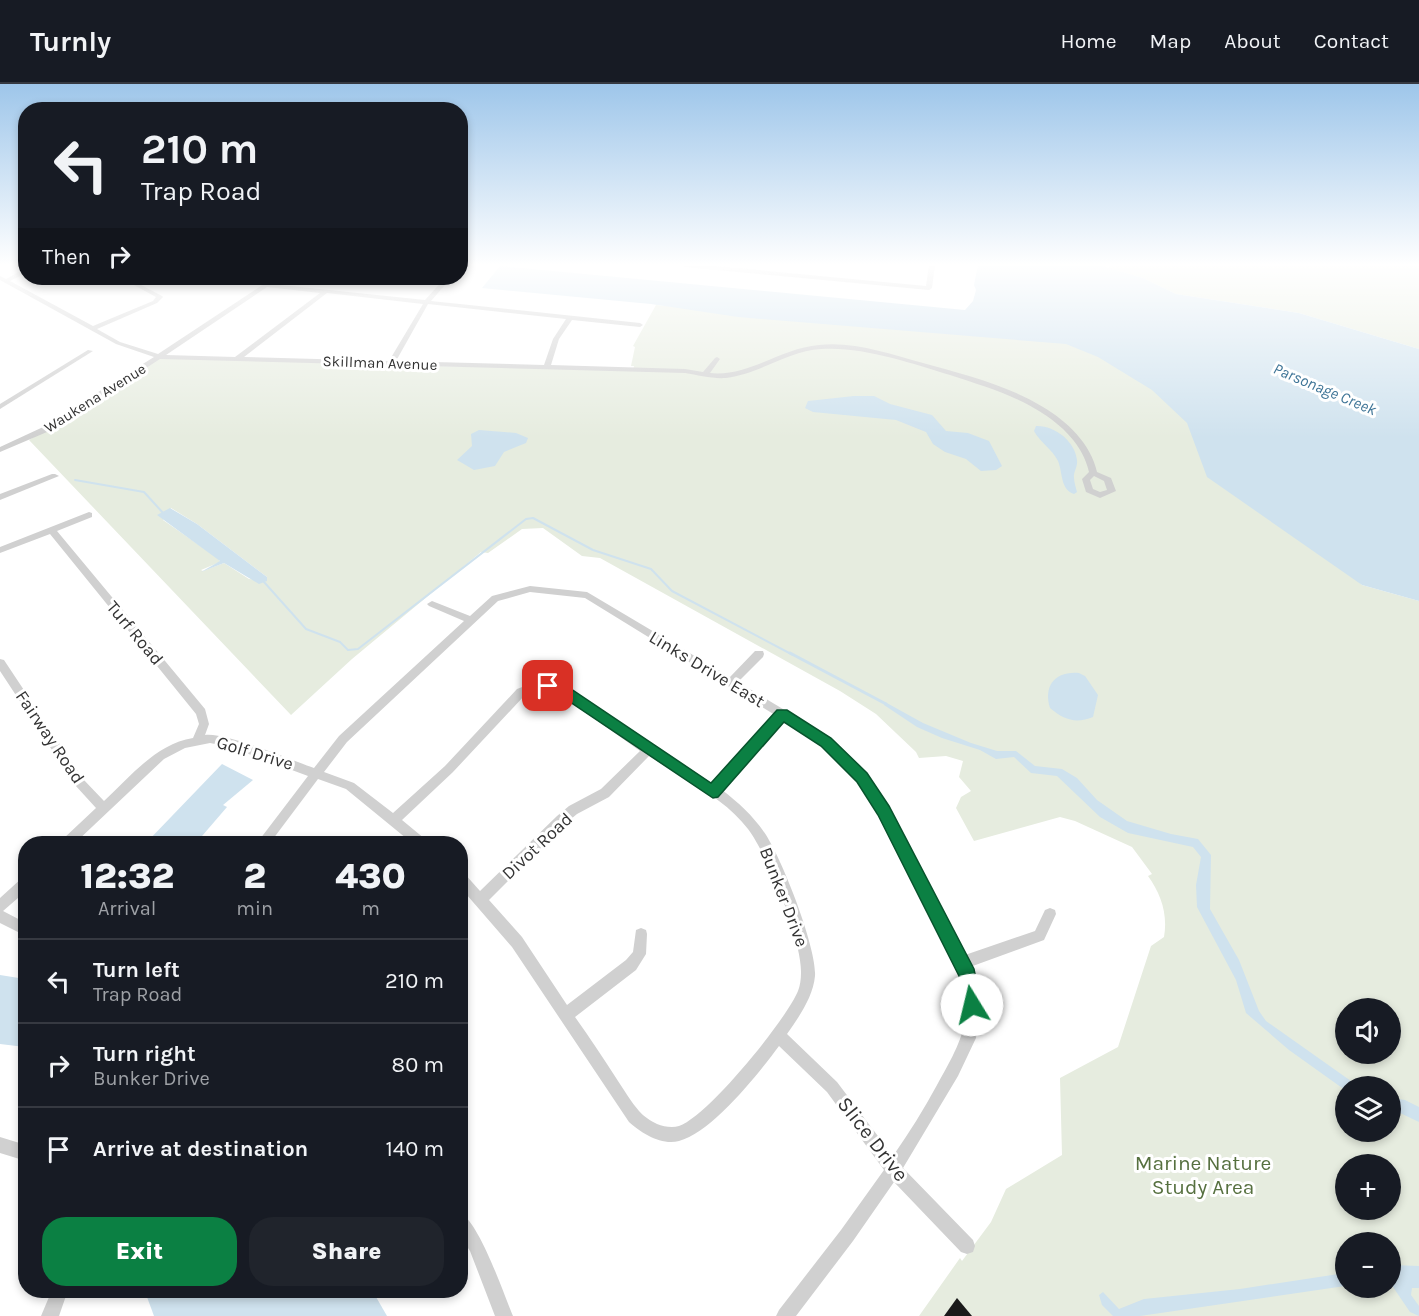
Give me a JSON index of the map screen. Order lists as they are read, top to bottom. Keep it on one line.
{"streets":{"street":["Skillman Avenue","Waukena Avenue","Turf Road","Links Drive East","Fairway Road","Golf Drive","Divot Road","Bunker Drive","Slice Drive"]},"crossings":[["Skillman Avenue","Waukena Avenue"],["Turf Road","Golf Drive"],["Links Drive East","Golf Drive"],["Links Drive East","Slice Drive"],["Fairway Road","Golf Drive"],["Golf Drive","Bunker Drive"],["Divot Road","Bunker Drive"],["Bunker Drive","Slice Drive"]],"water":["Parsonage Creek"],"parks":["Marine Nature Study Area"],"page":{"header":"Turnly","nav":["Home","Map","About","Contact"],"turn":["210 m","Trap Road"],"then":"Then","eta":["12:32","Arrival","2","min","430","m"],"list":[{"name":"Turn left","note":"Trap Road","value":"210 m"},{"name":"Turn right","note":"Bunker Drive","value":"80 m"},{"name":"Arrive at destination","value":"140 m"}],"map_buttons":["+","−"],"buttons":["Exit","Share"]}}
